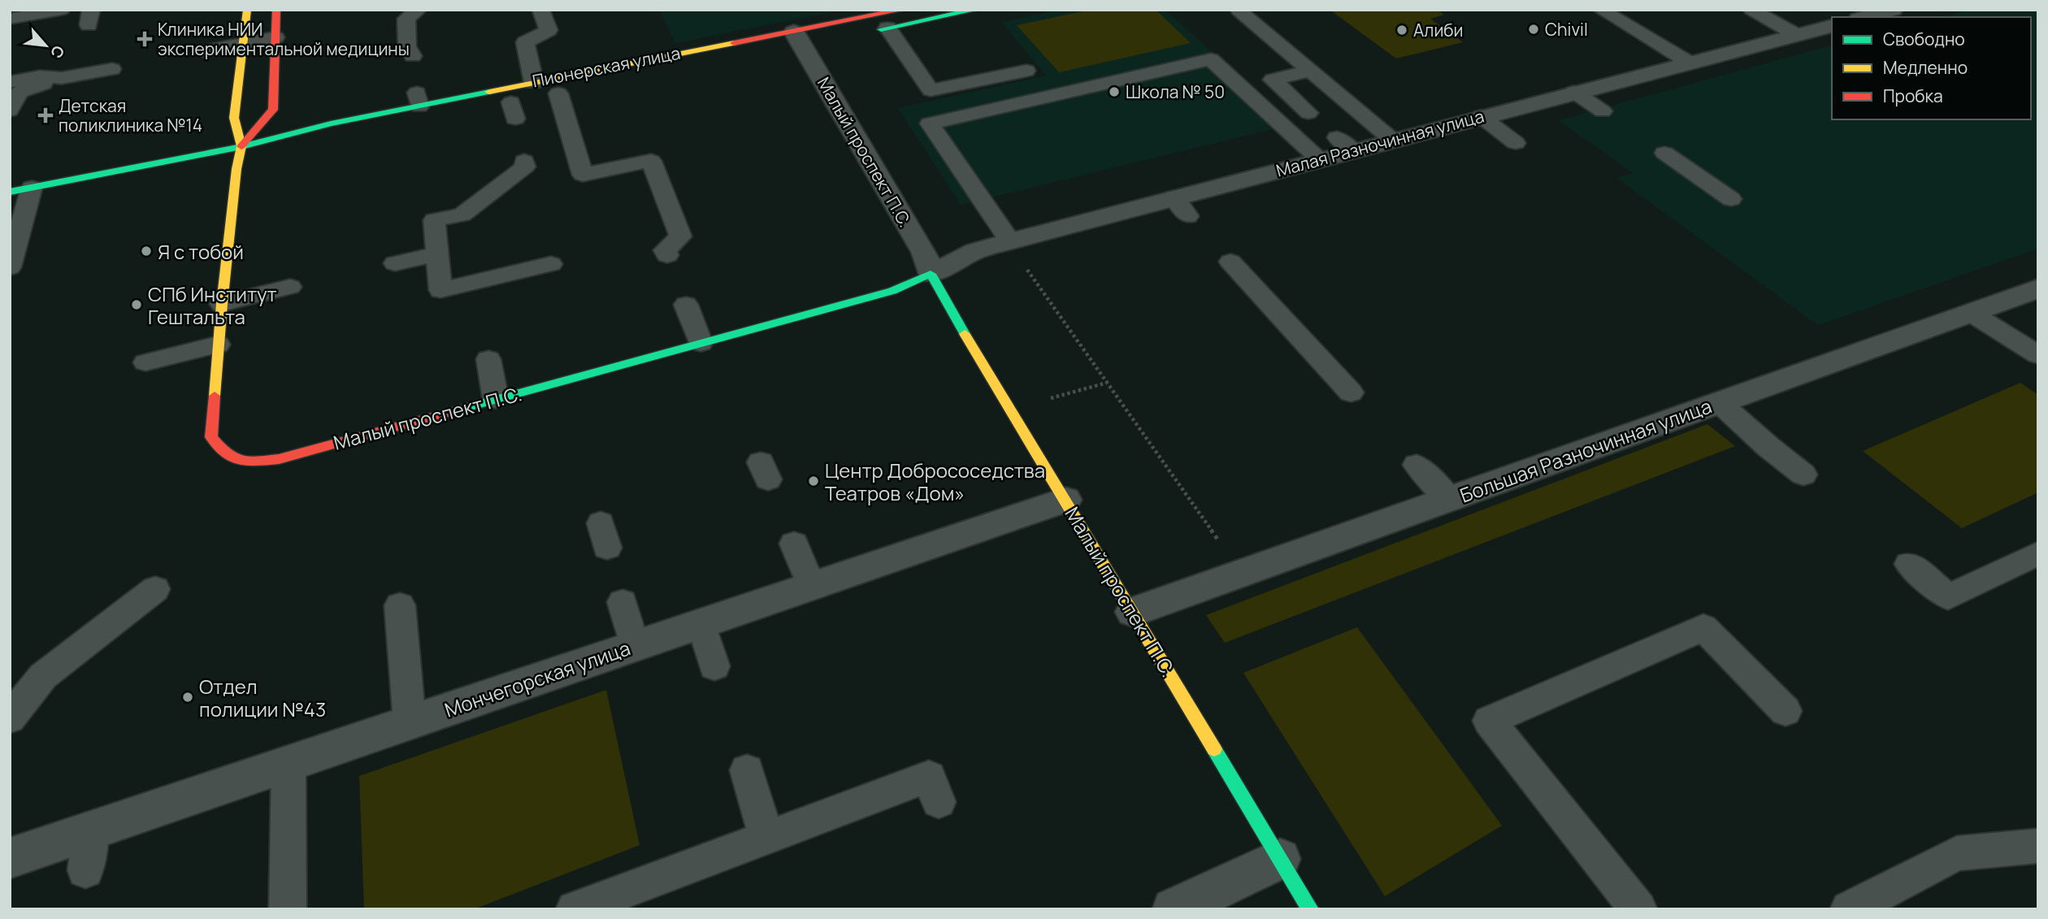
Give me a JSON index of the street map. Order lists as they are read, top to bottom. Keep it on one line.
{"streets":{"street":["Пионерская улица","Малая Разночинная улица","Малый проспект П.С.","Большая Разночинная улица","Мончегорская улица"]},"crossings":[["Пионерская улица","Малый проспект П.С."],["Малая Разночинная улица","Малый проспект П.С."],["Малый проспект П.С.","Большая Разночинная улица"],["Малый проспект П.С.","Мончегорская улица"]],"places":{"other":["Chivil","Алиби","Школа № 50","Я с тобой","СПб Институт Гештальта","Центр Добрососедства Театров «Дом»","Отдел полиции №43"],"health":["Клиника НИИ экспериментальной медицины","Детская поликлиника №14"]},"legend":["Свободно","Медленно","Пробка"],"north":"bottom right"}
